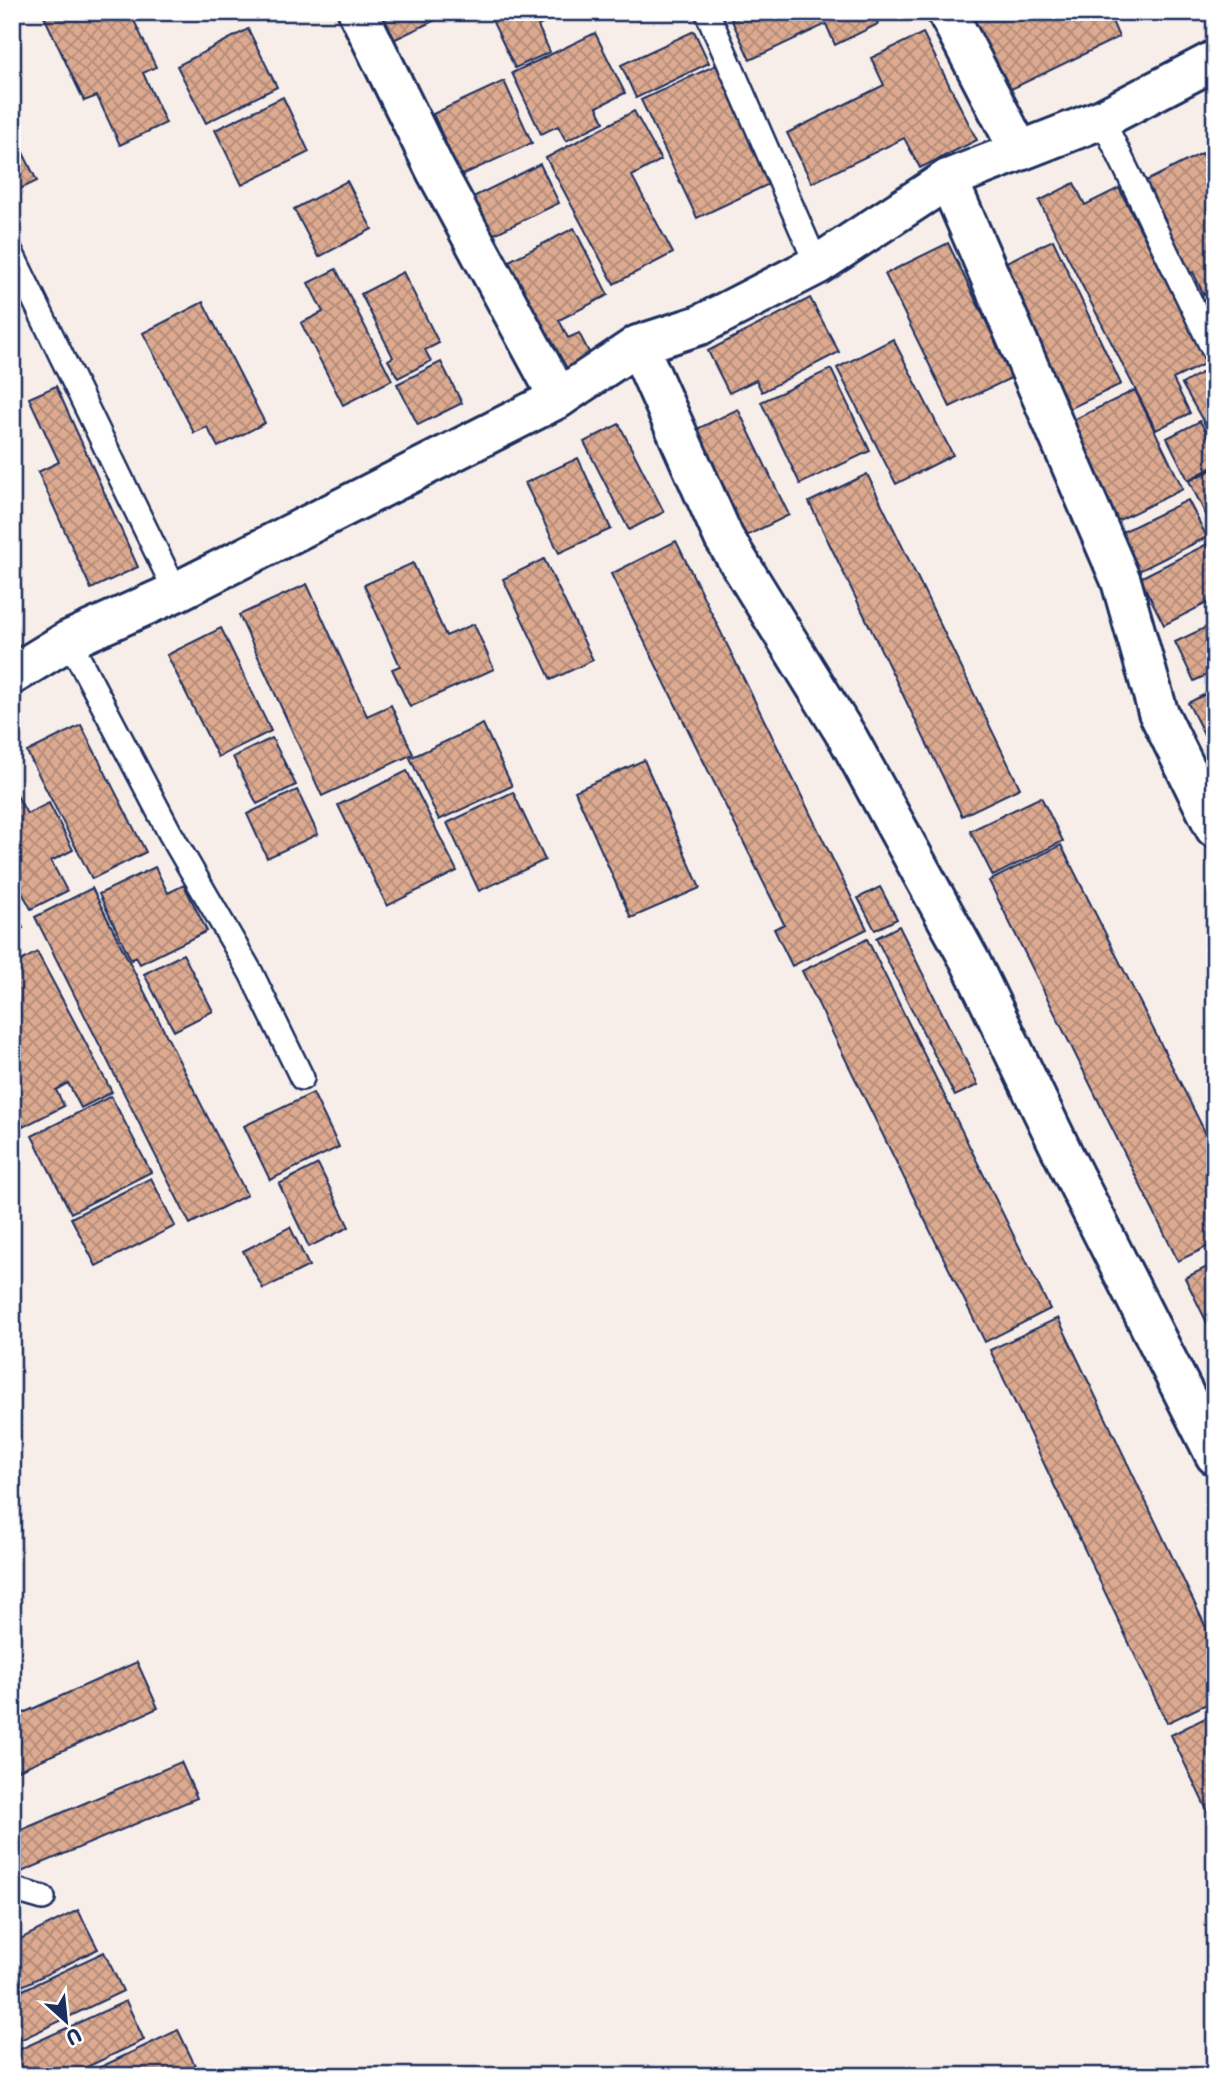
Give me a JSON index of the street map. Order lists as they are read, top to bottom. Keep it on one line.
{"north":"bottom right"}
